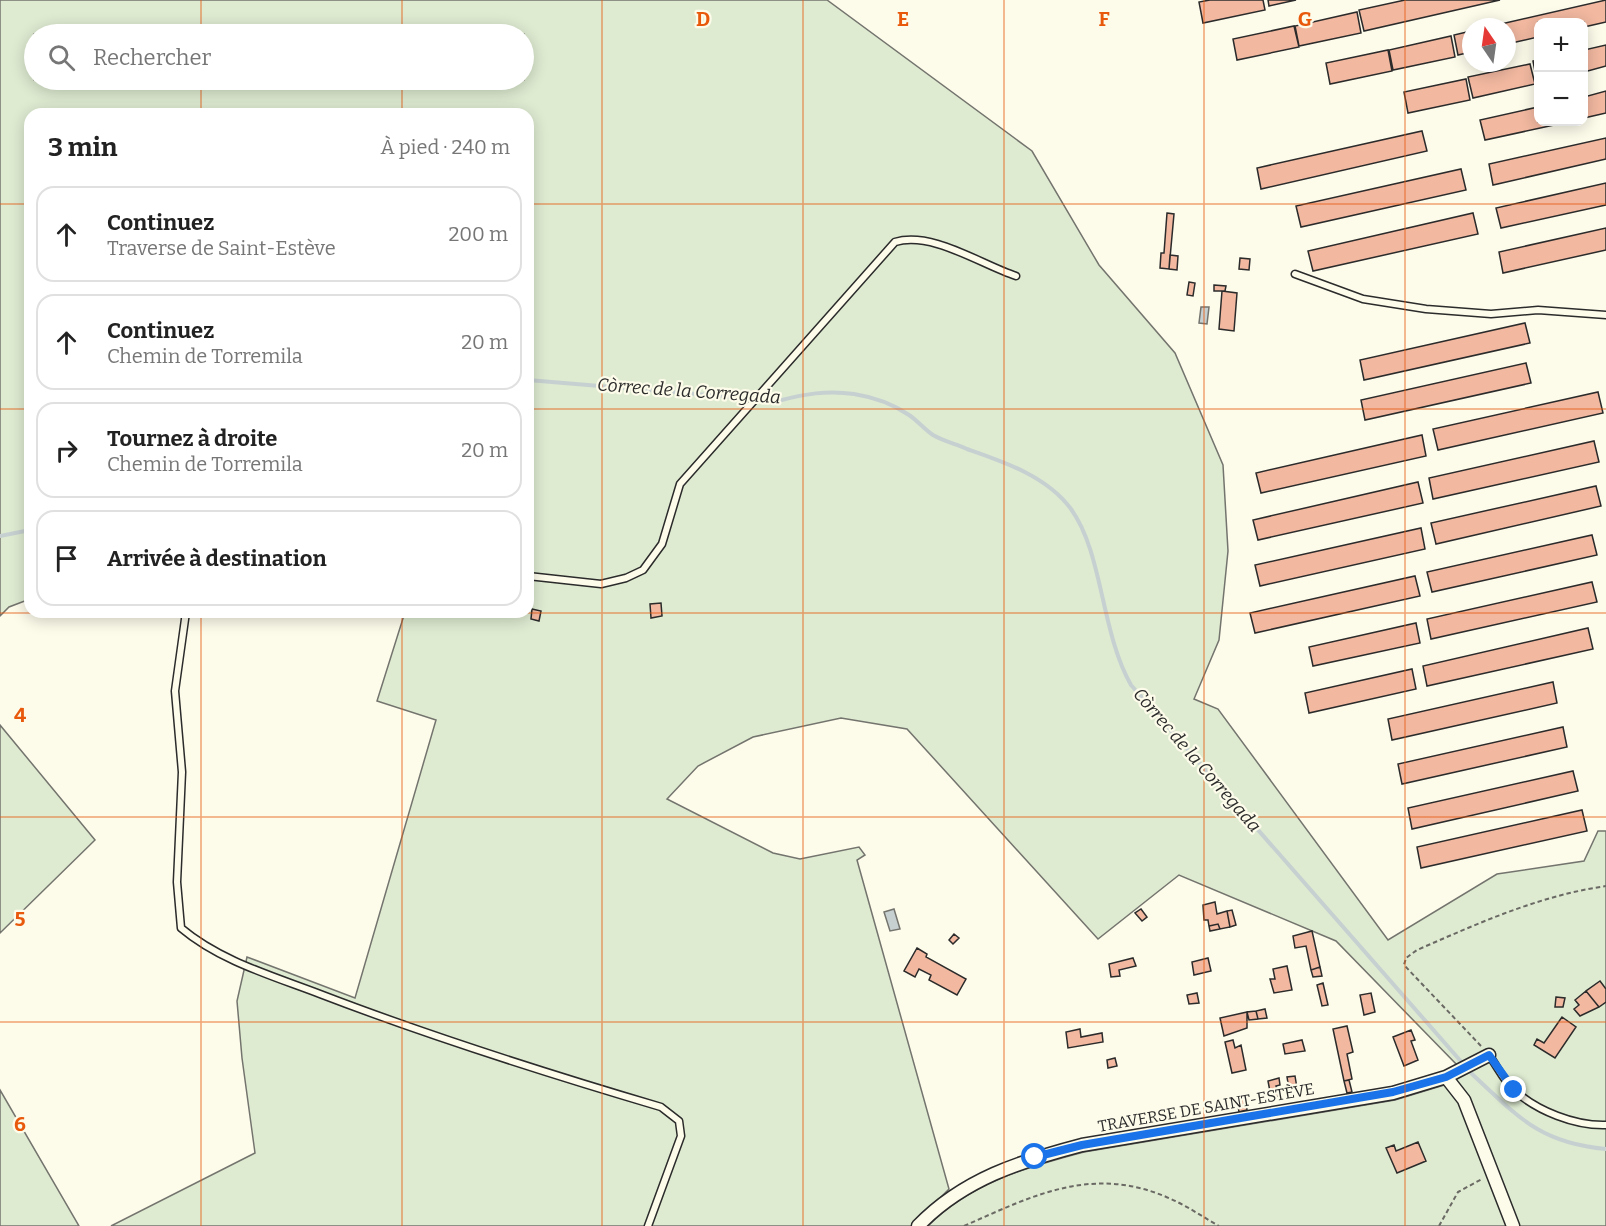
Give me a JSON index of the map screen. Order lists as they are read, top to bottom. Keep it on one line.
{"streets":{"street":["TRAVERSE DE SAINT-ESTÈVE"]},"water":["Còrrec de la Corregada"],"north":"top","page":{"map_buttons":["+","−"],"search":"Rechercher","heading":["3 min","À pied · 240 m"],"list":[["Continuez","Traverse de Saint-Estève","200 m"],["Continuez","Chemin de Torremila","20 m"],["Tournez à droite","Chemin de Torremila","20 m"],"Arrivée à destination"]},"grid":{"columns":["D","E","F","G"],"rows":["4","5","6"]}}
